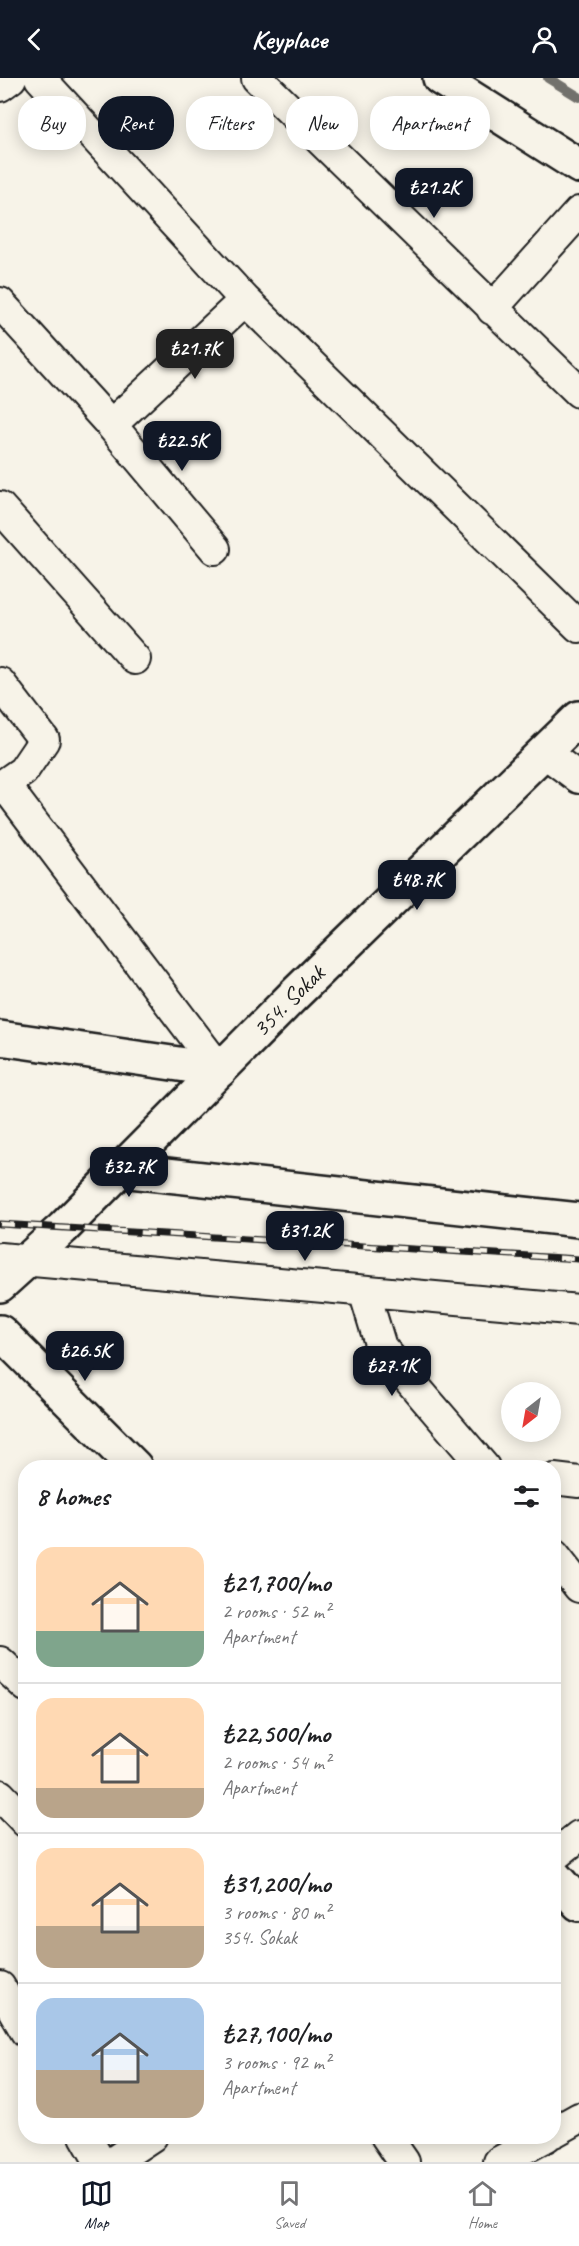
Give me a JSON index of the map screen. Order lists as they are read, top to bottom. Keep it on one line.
{"streets":{"street":["354. Sokak"]},"north":"bottom left","page":{"header":"Keyplace","chip":["Buy","Rent","Filters","New","Apartment"],"price":["₺21.2K","₺21.7K","₺22.5K","₺48.7K","₺32.7K","₺31.2K","₺26.5K","₺27.1K"],"heading":"8 homes","list":[{"name":"₺21,700/mo","note":"2 rooms · 52 m² · Apartment"},{"name":"₺22,500/mo","note":"2 rooms · 54 m² · Apartment"},{"name":"₺31,200/mo","note":"3 rooms · 80 m² · 354. Sokak"},{"name":"₺27,100/mo","note":"3 rooms · 92 m² · Apartment"}],"tabs":["Map","Saved","Home"]}}
